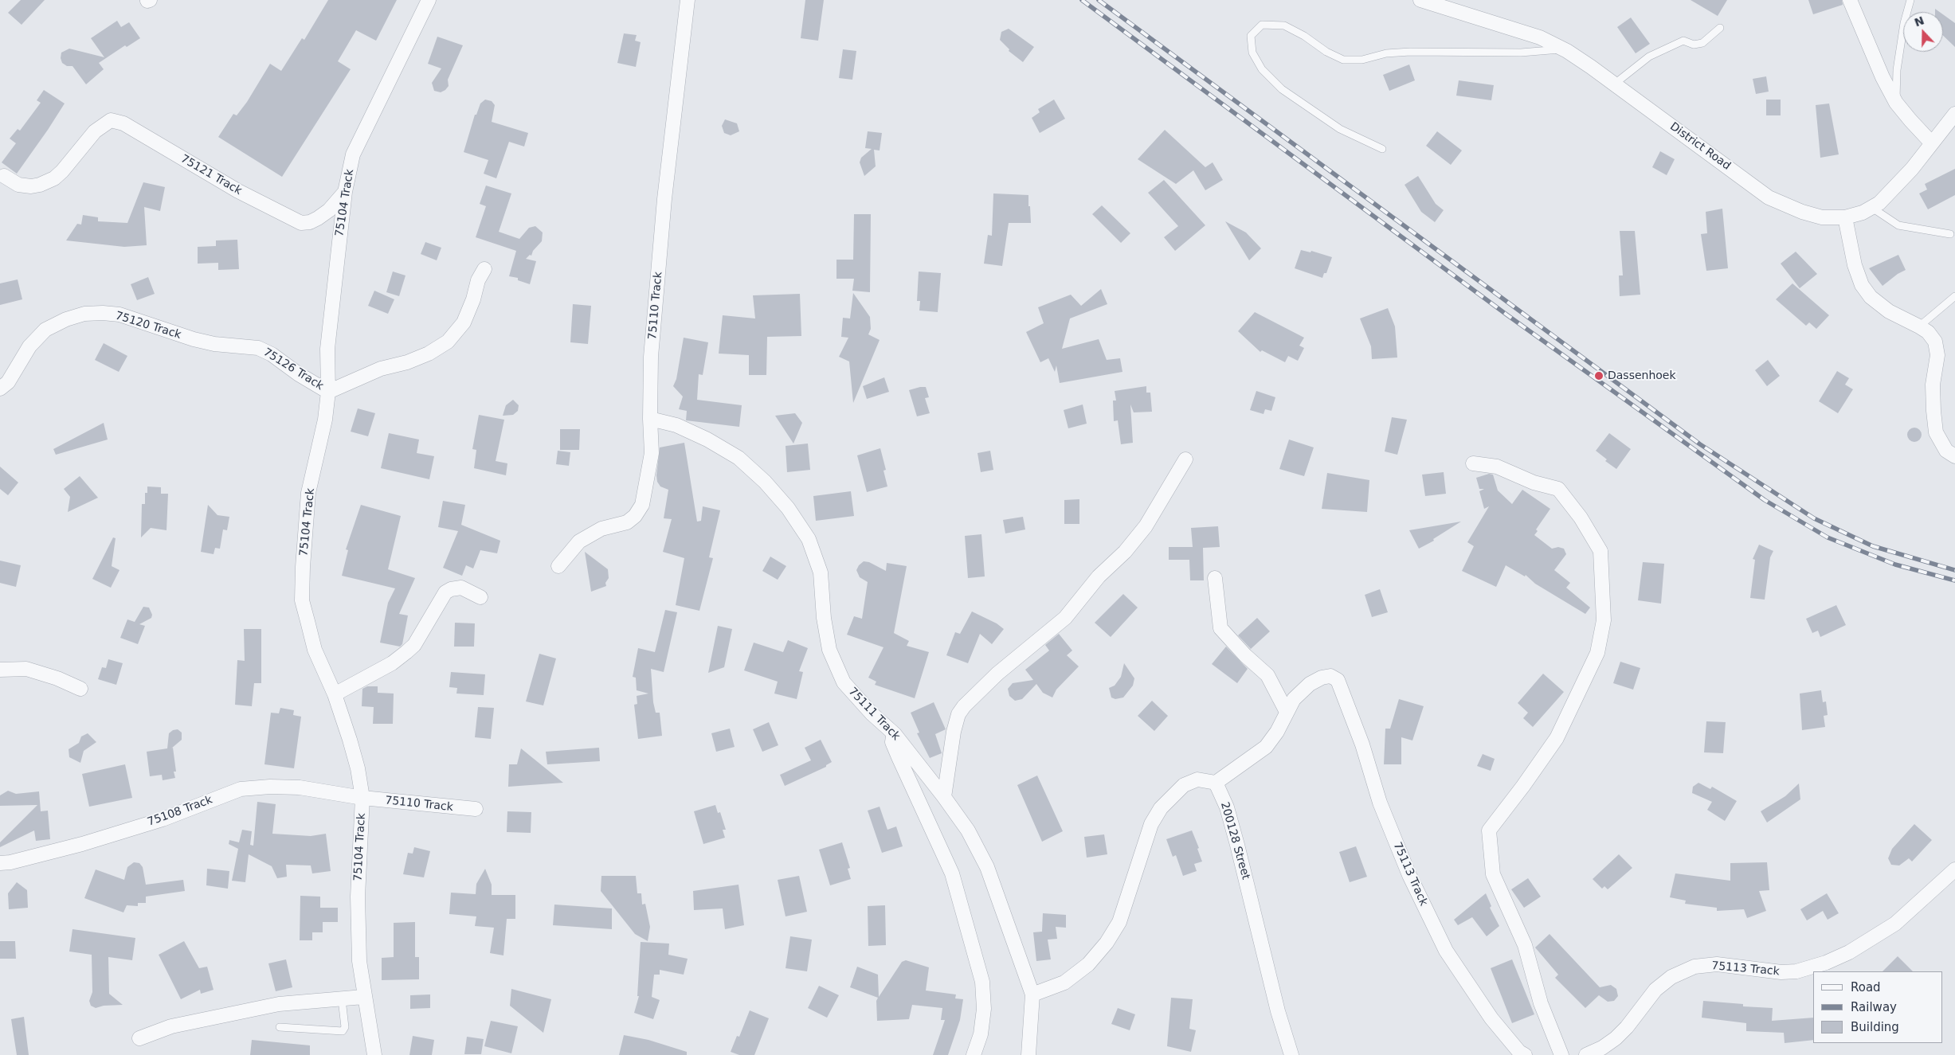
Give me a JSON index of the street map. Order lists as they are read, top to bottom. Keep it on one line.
{"streets":{"street":["District Road","75121 Track","75104 Track","75110 Track","75120 Track","75126 Track","75111 Track","75108 Track","200128 Street","75113 Track"]},"crossings":[["75121 Track","75104 Track"],["75104 Track","75110 Track"],["75104 Track","75126 Track"],["75104 Track","75108 Track"],["75110 Track","75111 Track"],["75110 Track","75108 Track"],["75120 Track","75126 Track"]],"places":["Dassenhoek"],"legend":["Road","Railway","Building"],"north":"top"}
